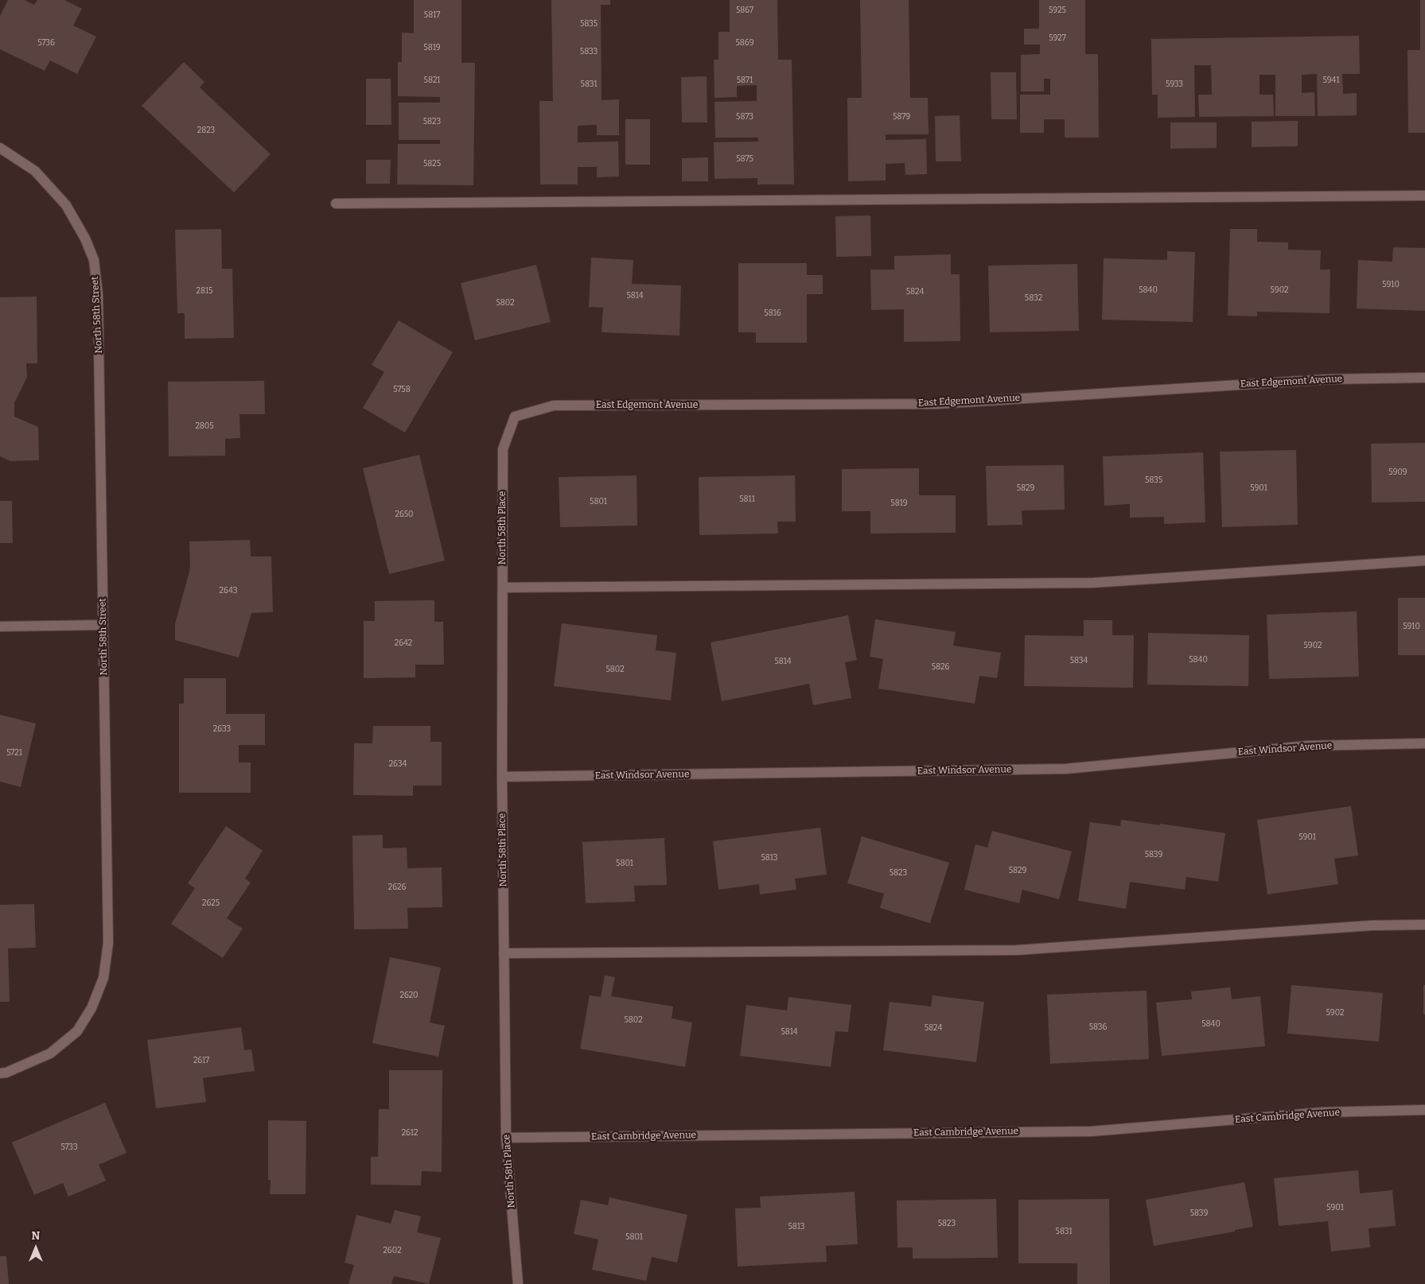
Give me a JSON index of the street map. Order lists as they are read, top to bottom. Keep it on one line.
{"streets":{"street":["North 58th Street","East Edgemont Avenue","North 58th Place","East Windsor Avenue","East Cambridge Avenue"]},"crossings":[["East Edgemont Avenue","North 58th Place"],["North 58th Place","East Windsor Avenue"],["North 58th Place","East Cambridge Avenue"]],"house_numbers":["5867","5925","5817","5835","5927","5736","5869","5819","5833","5821","5871","5941","5831","5933","5873","5879","5823","2823","5875","5825","5910","5840","5902","2815","5824","5814","5832","5802","5816","5758","2805","5909","5835","5829","5901","5811","5801","5819","2650","2643","5910","2642","5902","5840","5834","5814","5826","5802","2633","5721","2634","5901","5839","5813","5801","5829","5823","2626","2625","2620","5902","5802","5840","5836","5824","5814","2617","2612","5733","5901","5839","5823","5813","5831","5801","2602"],"north":"top"}
